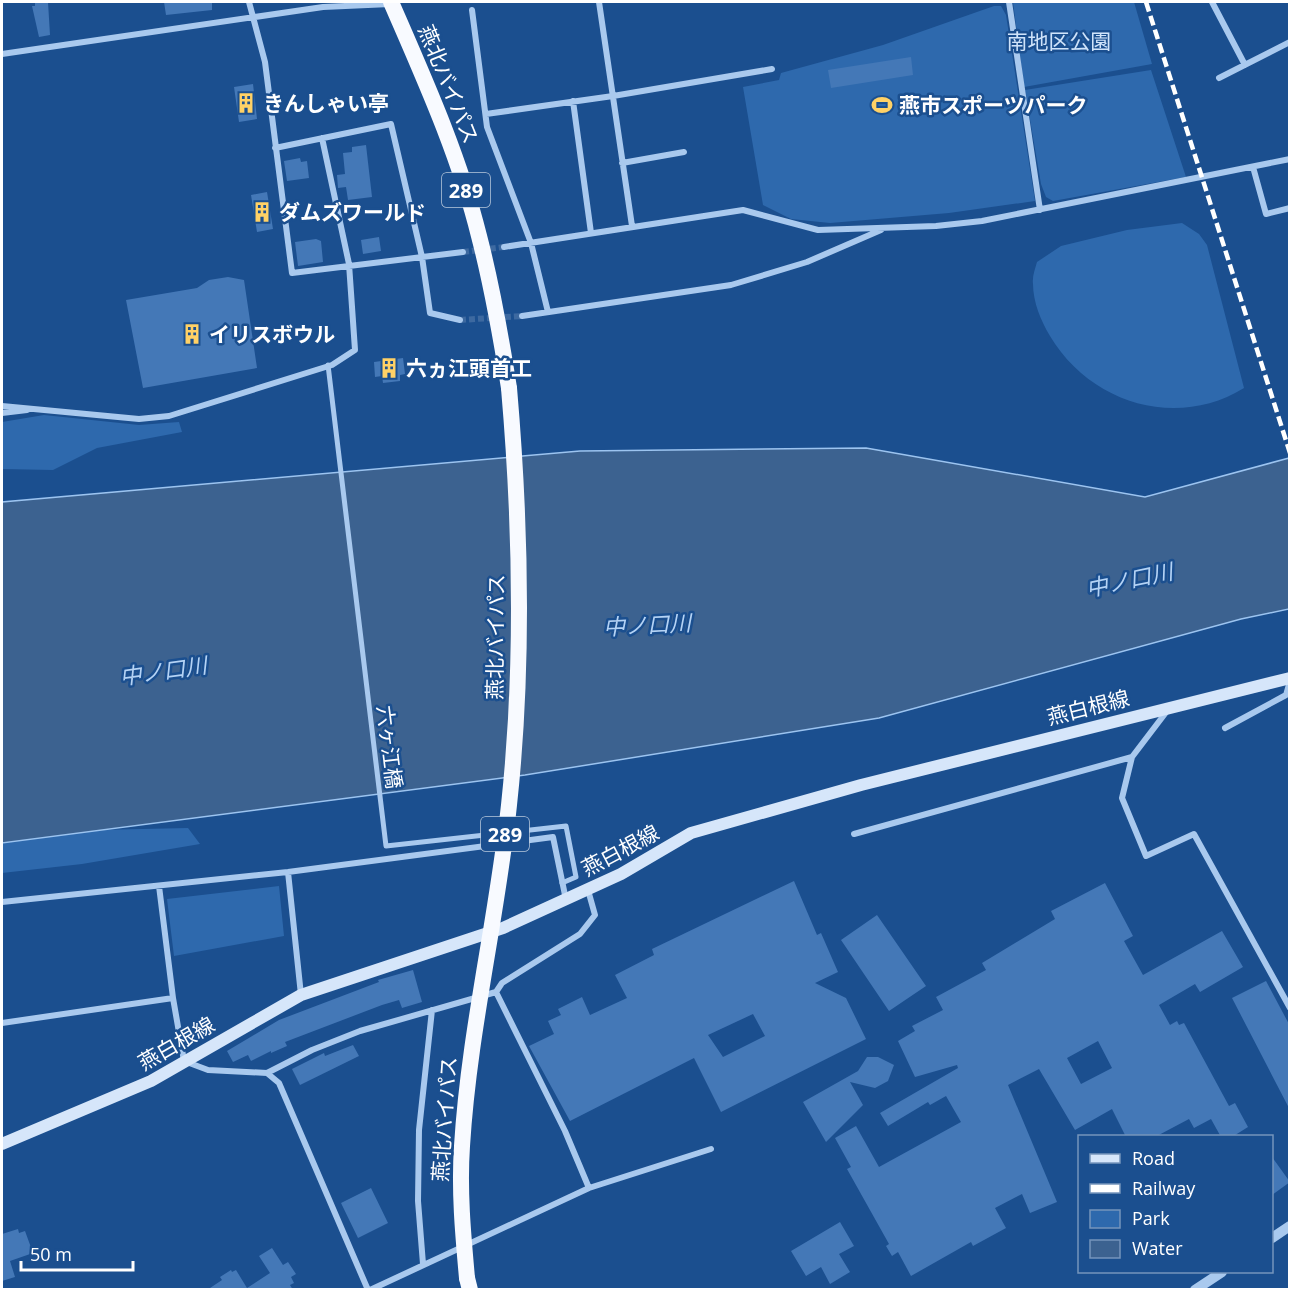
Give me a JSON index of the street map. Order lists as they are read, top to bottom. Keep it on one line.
{"streets":{"highway":["燕北バイパス","289"],"main road":["燕白根線"],"street":["六ヶ江橋"]},"water":["中ノ口川"],"parks":["南地区公園"],"places":{"building":["きんしゃい亭","ダムズワールド","イリスボウル","六ヵ江頭首工"],"sports":["燕市スポーツパーク"]},"legend":["Road","Railway","Park","Water"],"scale_bar":"50 m"}
